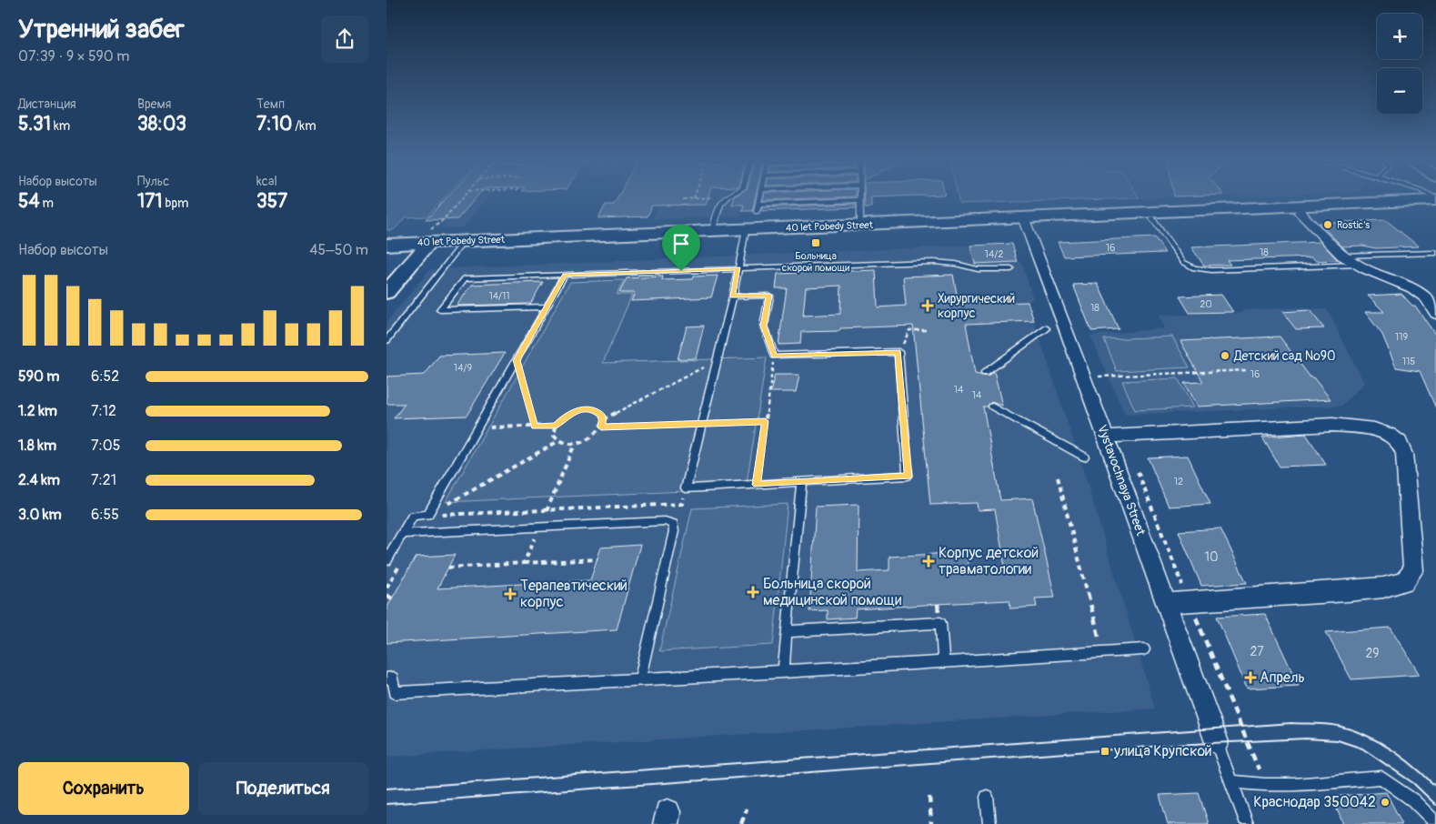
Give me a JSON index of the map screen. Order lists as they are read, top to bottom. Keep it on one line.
{"streets":{"main road":["40 let Pobedy Street"],"street":["Vystavochnaya Street"]},"crossings":[["40 let Pobedy Street","Vystavochnaya Street"]],"places":{"other":["Rostic's","Детский сад №90","Краснодар 350042"],"transit":["Больница скорой помощи","улица Крупской"],"health":["Хирургический корпус","Корпус детской травматологии","Больница скорой медицинской помощи","Терапевтический корпус","Апрель"]},"house_numbers":["16","18","14/2","14/11","20","18","119","115","14/9","16","14","14","12","10","27","29"],"page":{"heading":["Утренний забег","07:39 · 9 × 590 m"],"map_buttons":["+","−"],"stats":[["Дистанция","5.31 km"],["Время","38:03"],["Темп","7:10 /km"],["Набор высоты","54 m"],["Пульс","171 bpm"],["kcal","357"]],"chart":["Набор высоты","45–50 m"],"list":[{"name":"590 m","note":"6:52"},{"name":"1.2 km","note":"7:12"},{"name":"1.8 km","note":"7:05"},{"name":"2.4 km","note":"7:21"},{"name":"3.0 km","note":"6:55"}],"buttons":["Сохранить","Поделиться"]}}
